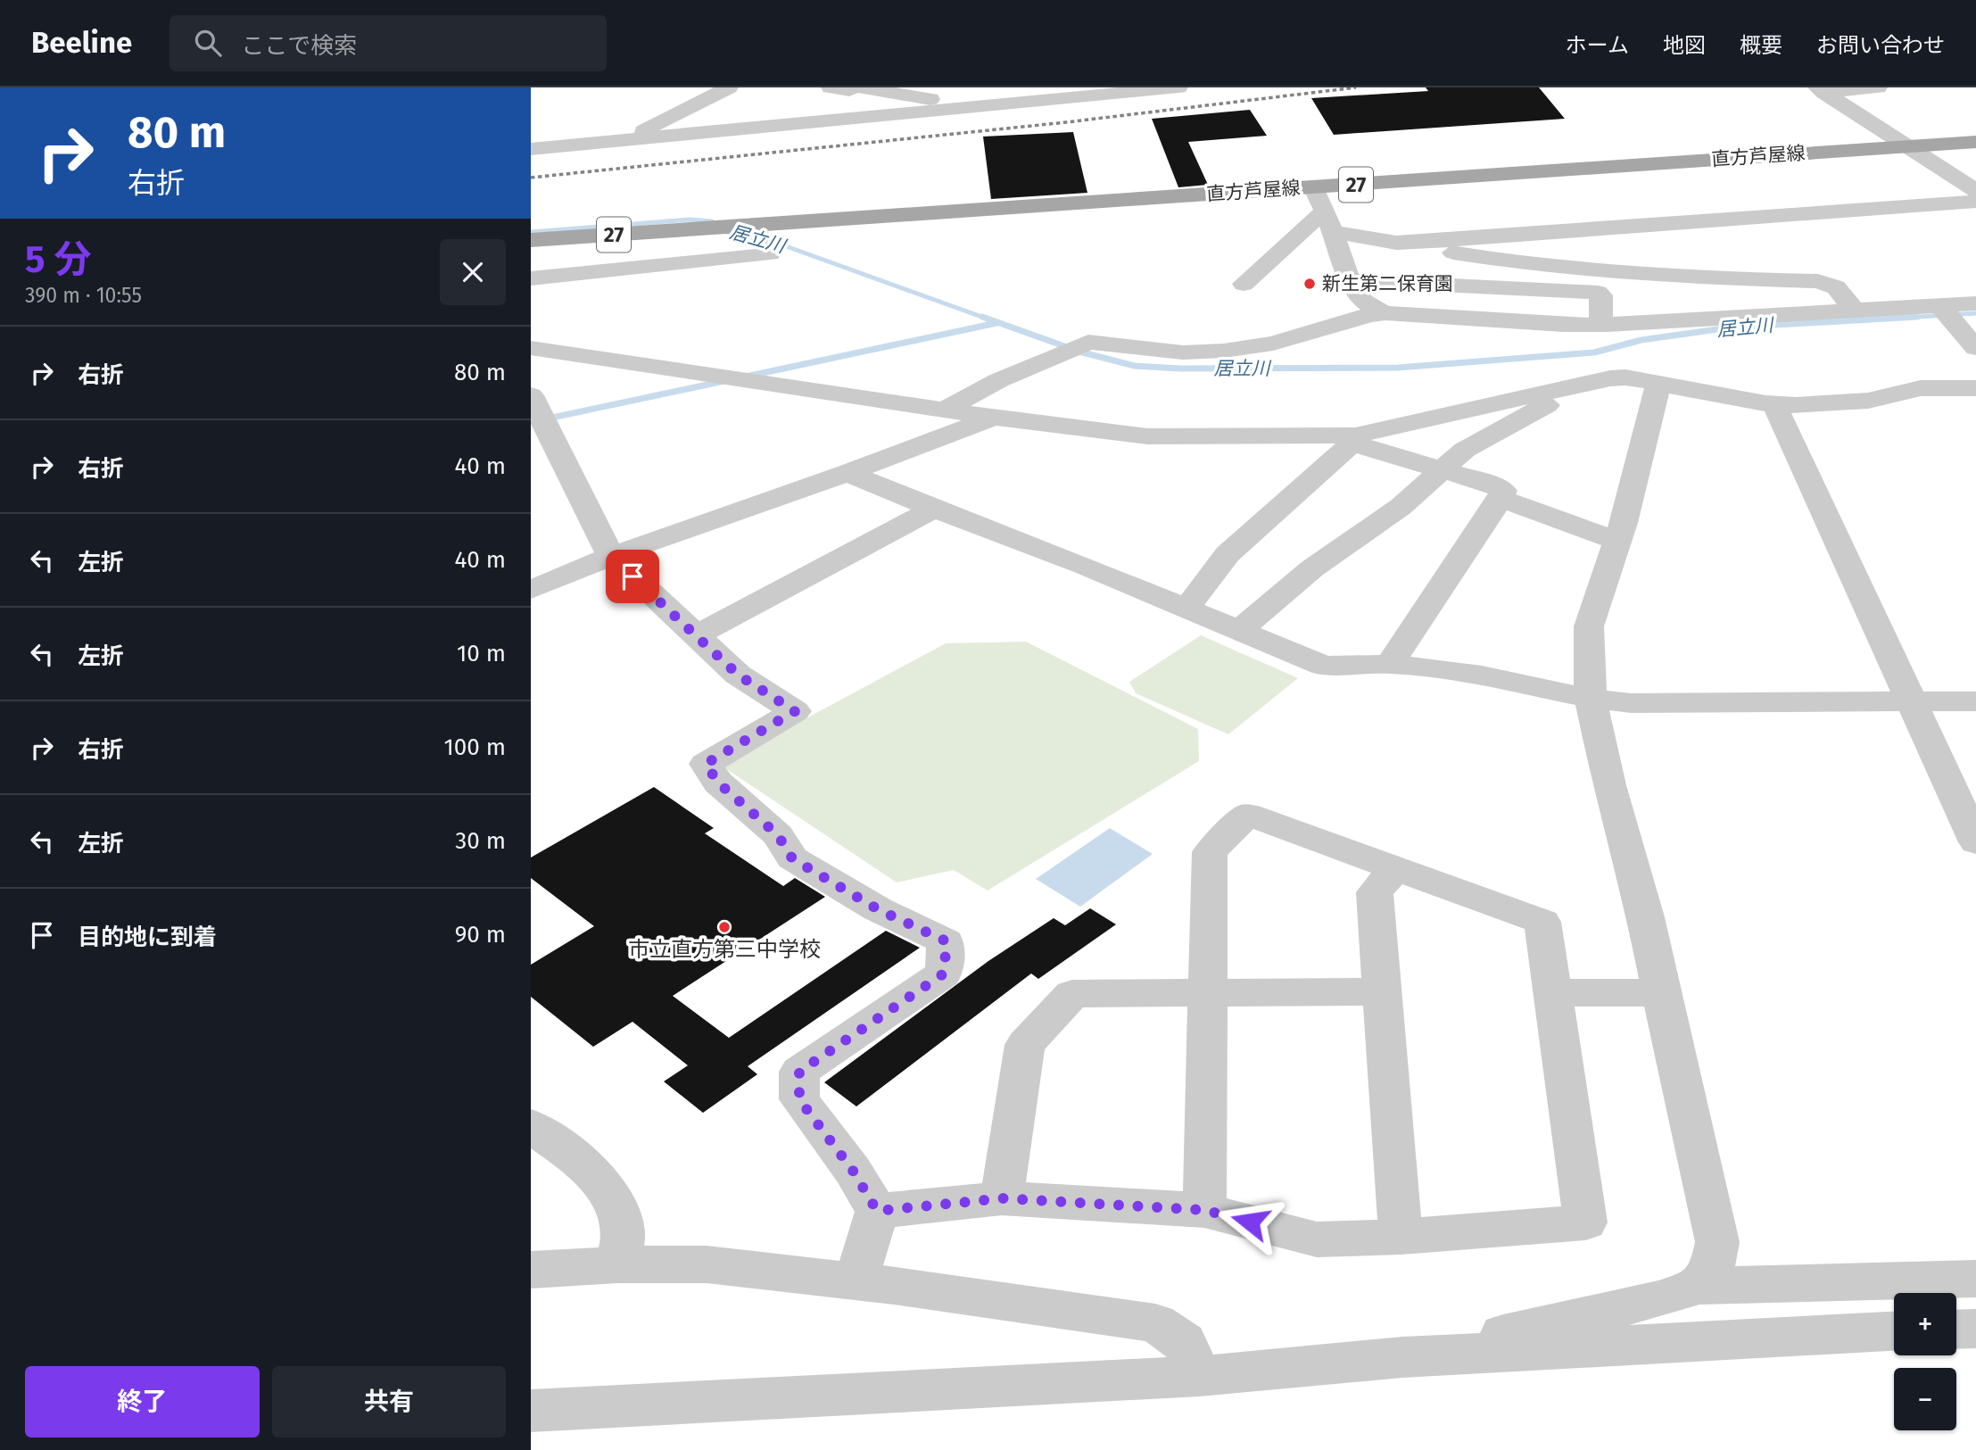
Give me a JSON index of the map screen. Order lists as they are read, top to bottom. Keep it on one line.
{"streets":{"main road":["直方芦屋線","27"]},"water":["居立川"],"places":["新生第二保育園","市立直方第三中学校"],"page":{"header":"Beeline","search":"ここで検索","nav":["ホーム","地図","概要","お問い合わせ"],"turn":["80 m","右折"],"heading":["5 分","390 m · 10:55"],"list":[{"name":"右折","value":"80 m"},{"name":"右折","value":"40 m"},{"name":"左折","value":"40 m"},{"name":"左折","value":"10 m"},{"name":"右折","value":"100 m"},{"name":"左折","value":"30 m"},{"name":"目的地に到着","value":"90 m"}],"map_buttons":["+","−"],"buttons":["終了","共有"]}}
